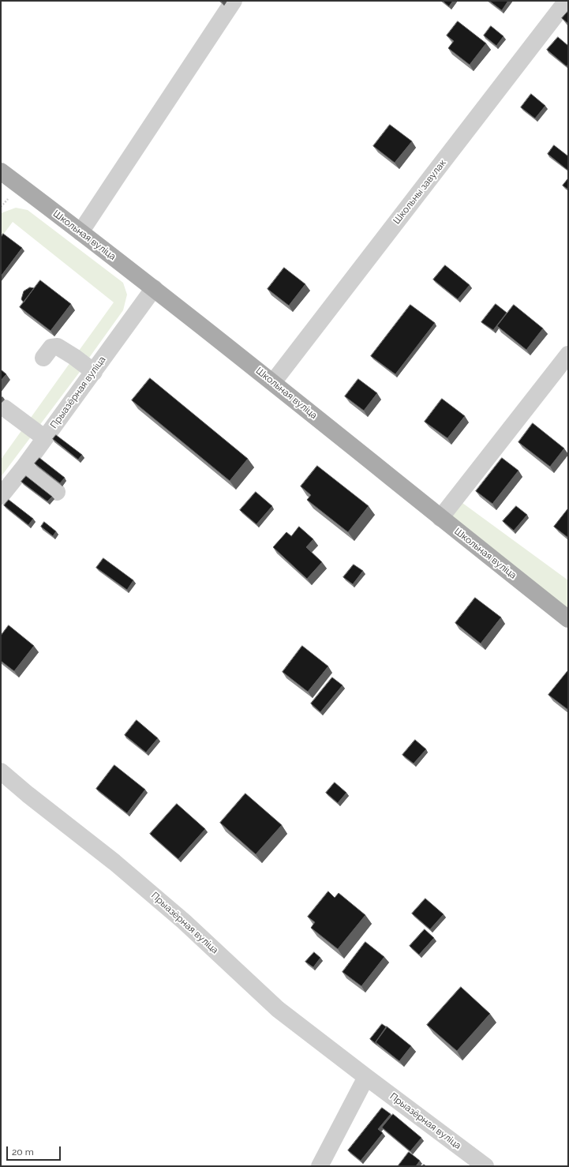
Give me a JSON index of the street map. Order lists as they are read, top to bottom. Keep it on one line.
{"streets":{"main road":["Школьная вуліца"],"street":["Школьны завулак","Прыазёрная вуліца"]},"crossings":[["Школьны завулак","Школьная вуліца"],["Школьная вуліца","Прыазёрная вуліца"]],"scale_bar":"20 m"}
